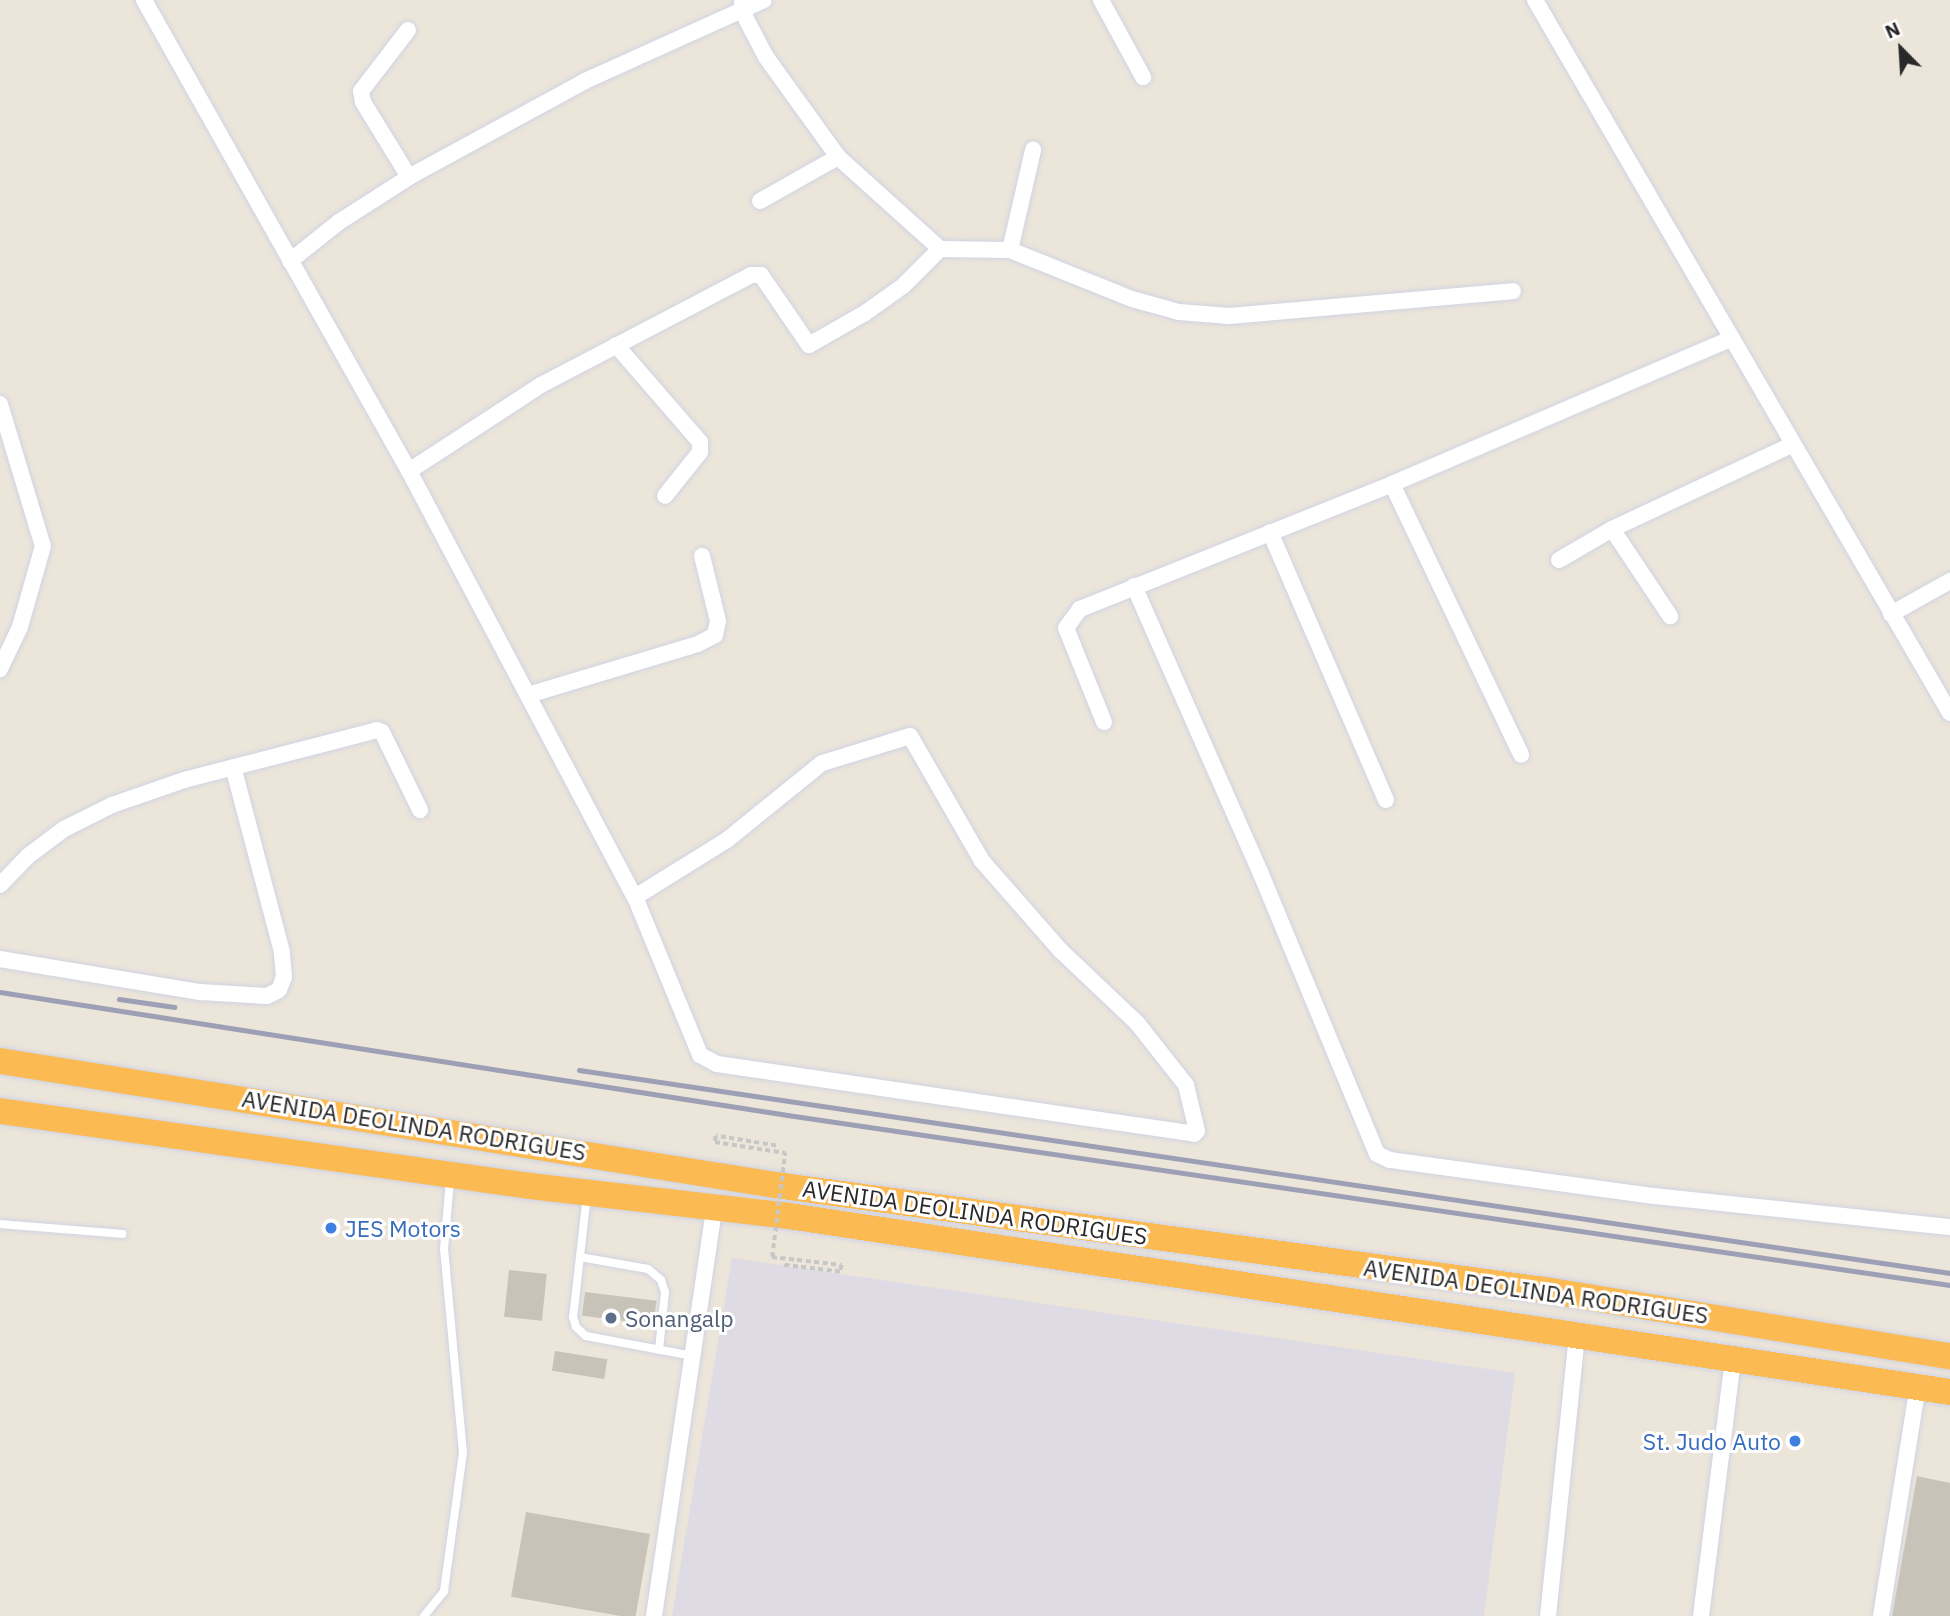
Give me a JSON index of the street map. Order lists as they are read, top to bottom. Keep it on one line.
{"streets":{"highway":["AVENIDA DEOLINDA RODRIGUES"]},"places":["JES Motors","Sonangalp","St. Judo Auto"],"north":"top left"}
